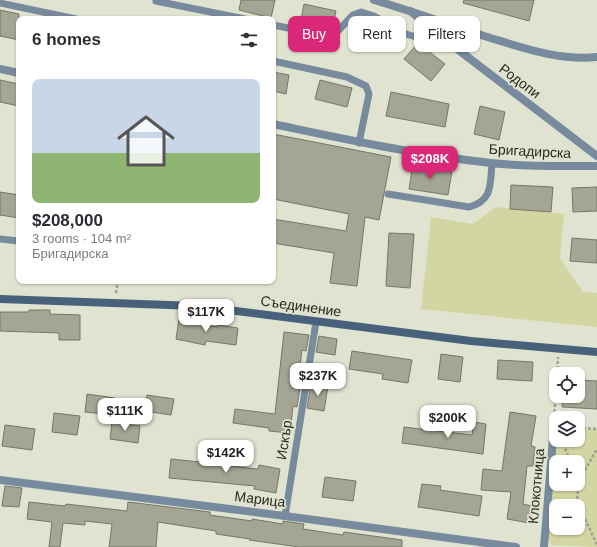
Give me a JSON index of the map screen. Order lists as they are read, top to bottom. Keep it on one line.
{"streets":{"street":["Родопи","Бригадирска","Съединение","Клокотница","Марица"],"lane":["Искър"]},"crossings":[["Съединение","Искър"],["Искър","Марица"]],"page":{"chip":["Buy","Rent","Filters"],"heading":"6 homes","list":[{"name":"$208,000","note":"3 rooms · 104 m² · Бригадирска"}],"price":["$208K","$117K","$237K","$111K","$200K","$142K"],"map_buttons":["+","−"]}}
